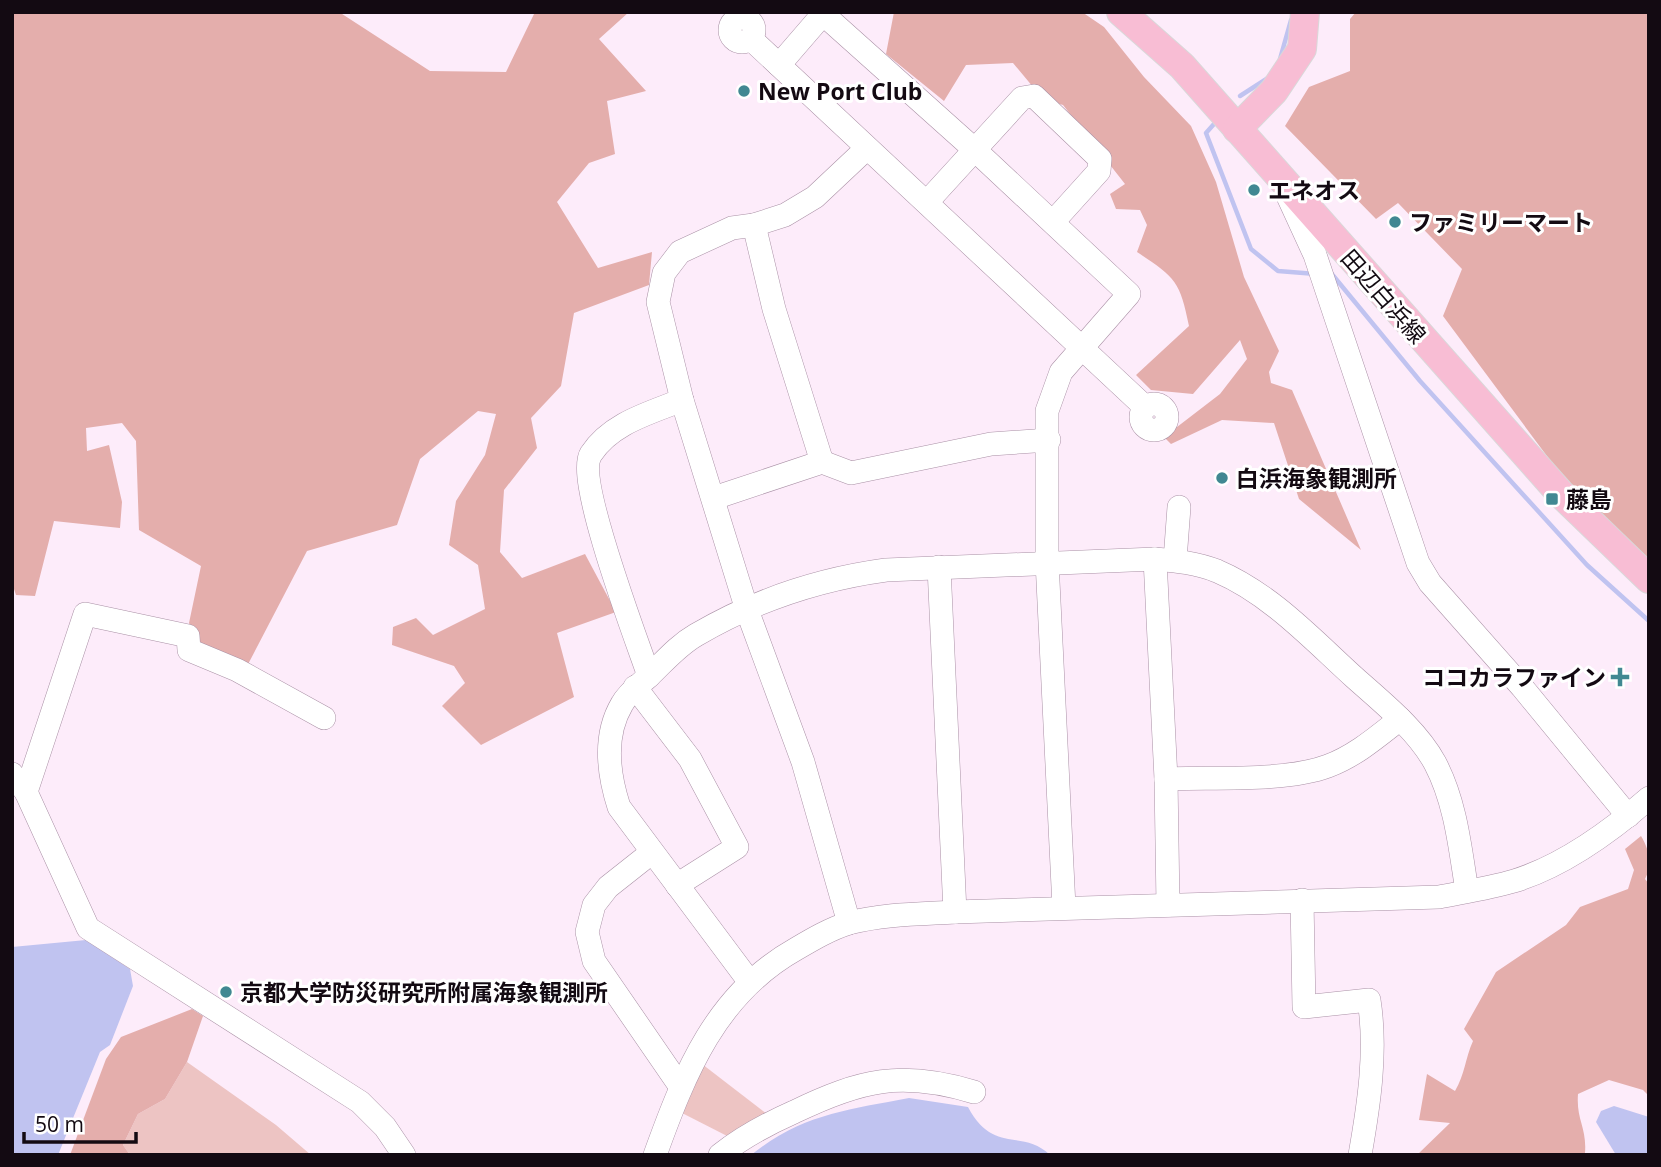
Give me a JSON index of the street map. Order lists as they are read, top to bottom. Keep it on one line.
{"streets":{"main road":["田辺白浜線"]},"places":{"other":["New Port Club","エネオス","ファミリーマート","白浜海象観測所","京都大学防災研究所附属海象観測所"],"transit":["藤島"],"health":["ココカラファイン"]},"scale_bar":"50 m"}
